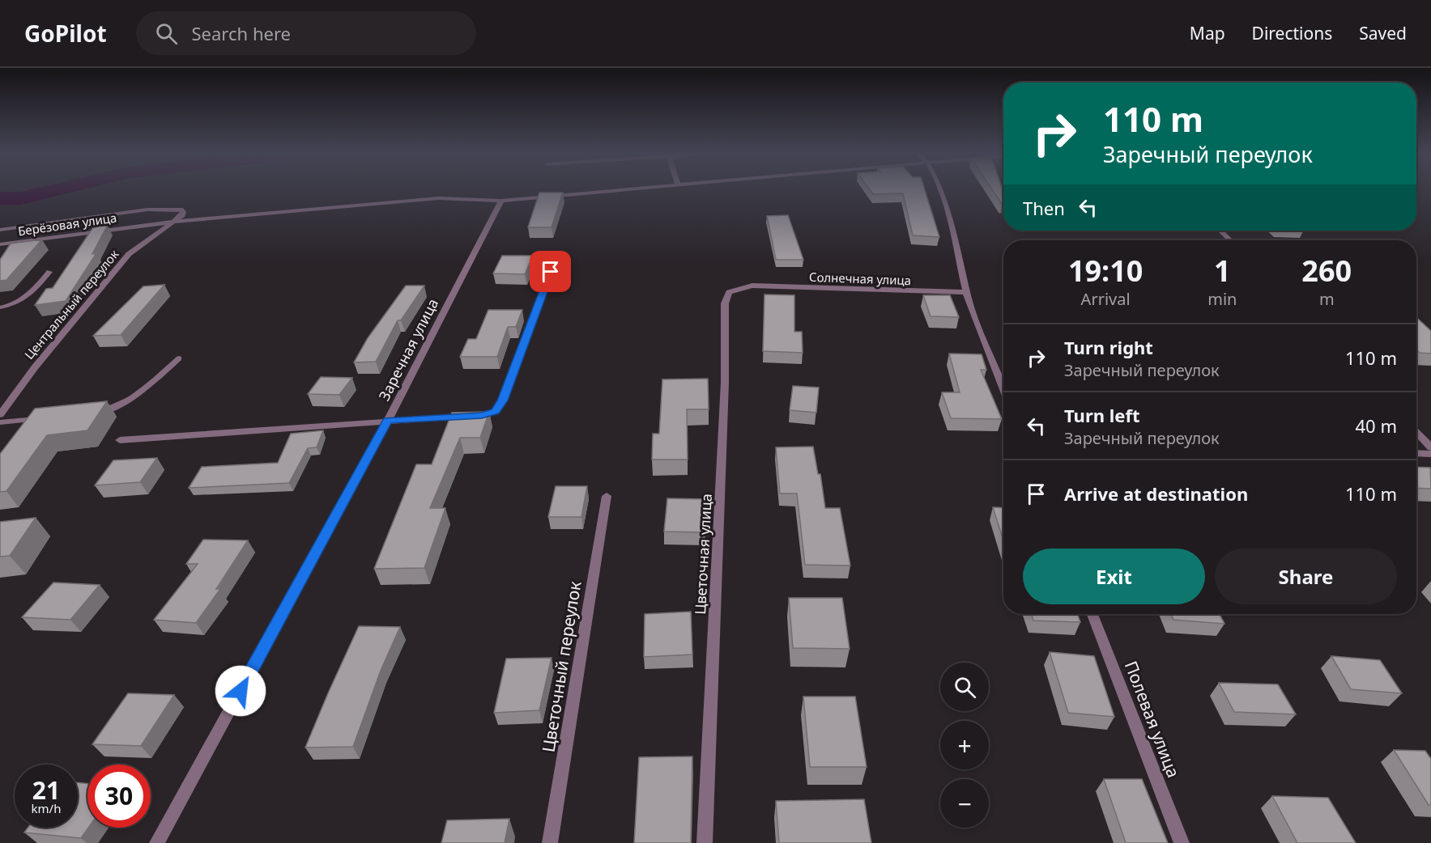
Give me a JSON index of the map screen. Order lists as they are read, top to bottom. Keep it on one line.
{"streets":{"street":["Берёзовая улица","Солнечная улица","Центральный переулок","Заречная улица","Цветочная улица","Цветочный переулок","Полевая улица"]},"crossings":[["Берёзовая улица","Центральный переулок"],["Берёзовая улица","Заречная улица"],["Солнечная улица","Цветочная улица"]],"page":{"header":"GoPilot","search":"Search here","nav":["Map","Directions","Saved"],"turn":["110 m","Заречный переулок"],"then":"Then","eta":["19:10","Arrival","1","min","260","m"],"list":[{"name":"Turn right","note":"Заречный переулок","value":"110 m"},{"name":"Turn left","note":"Заречный переулок","value":"40 m"},{"name":"Arrive at destination","value":"110 m"}],"buttons":["Exit","Share"],"map_buttons":["+","−"],"speed":"21 km/h","limit":"30"}}
